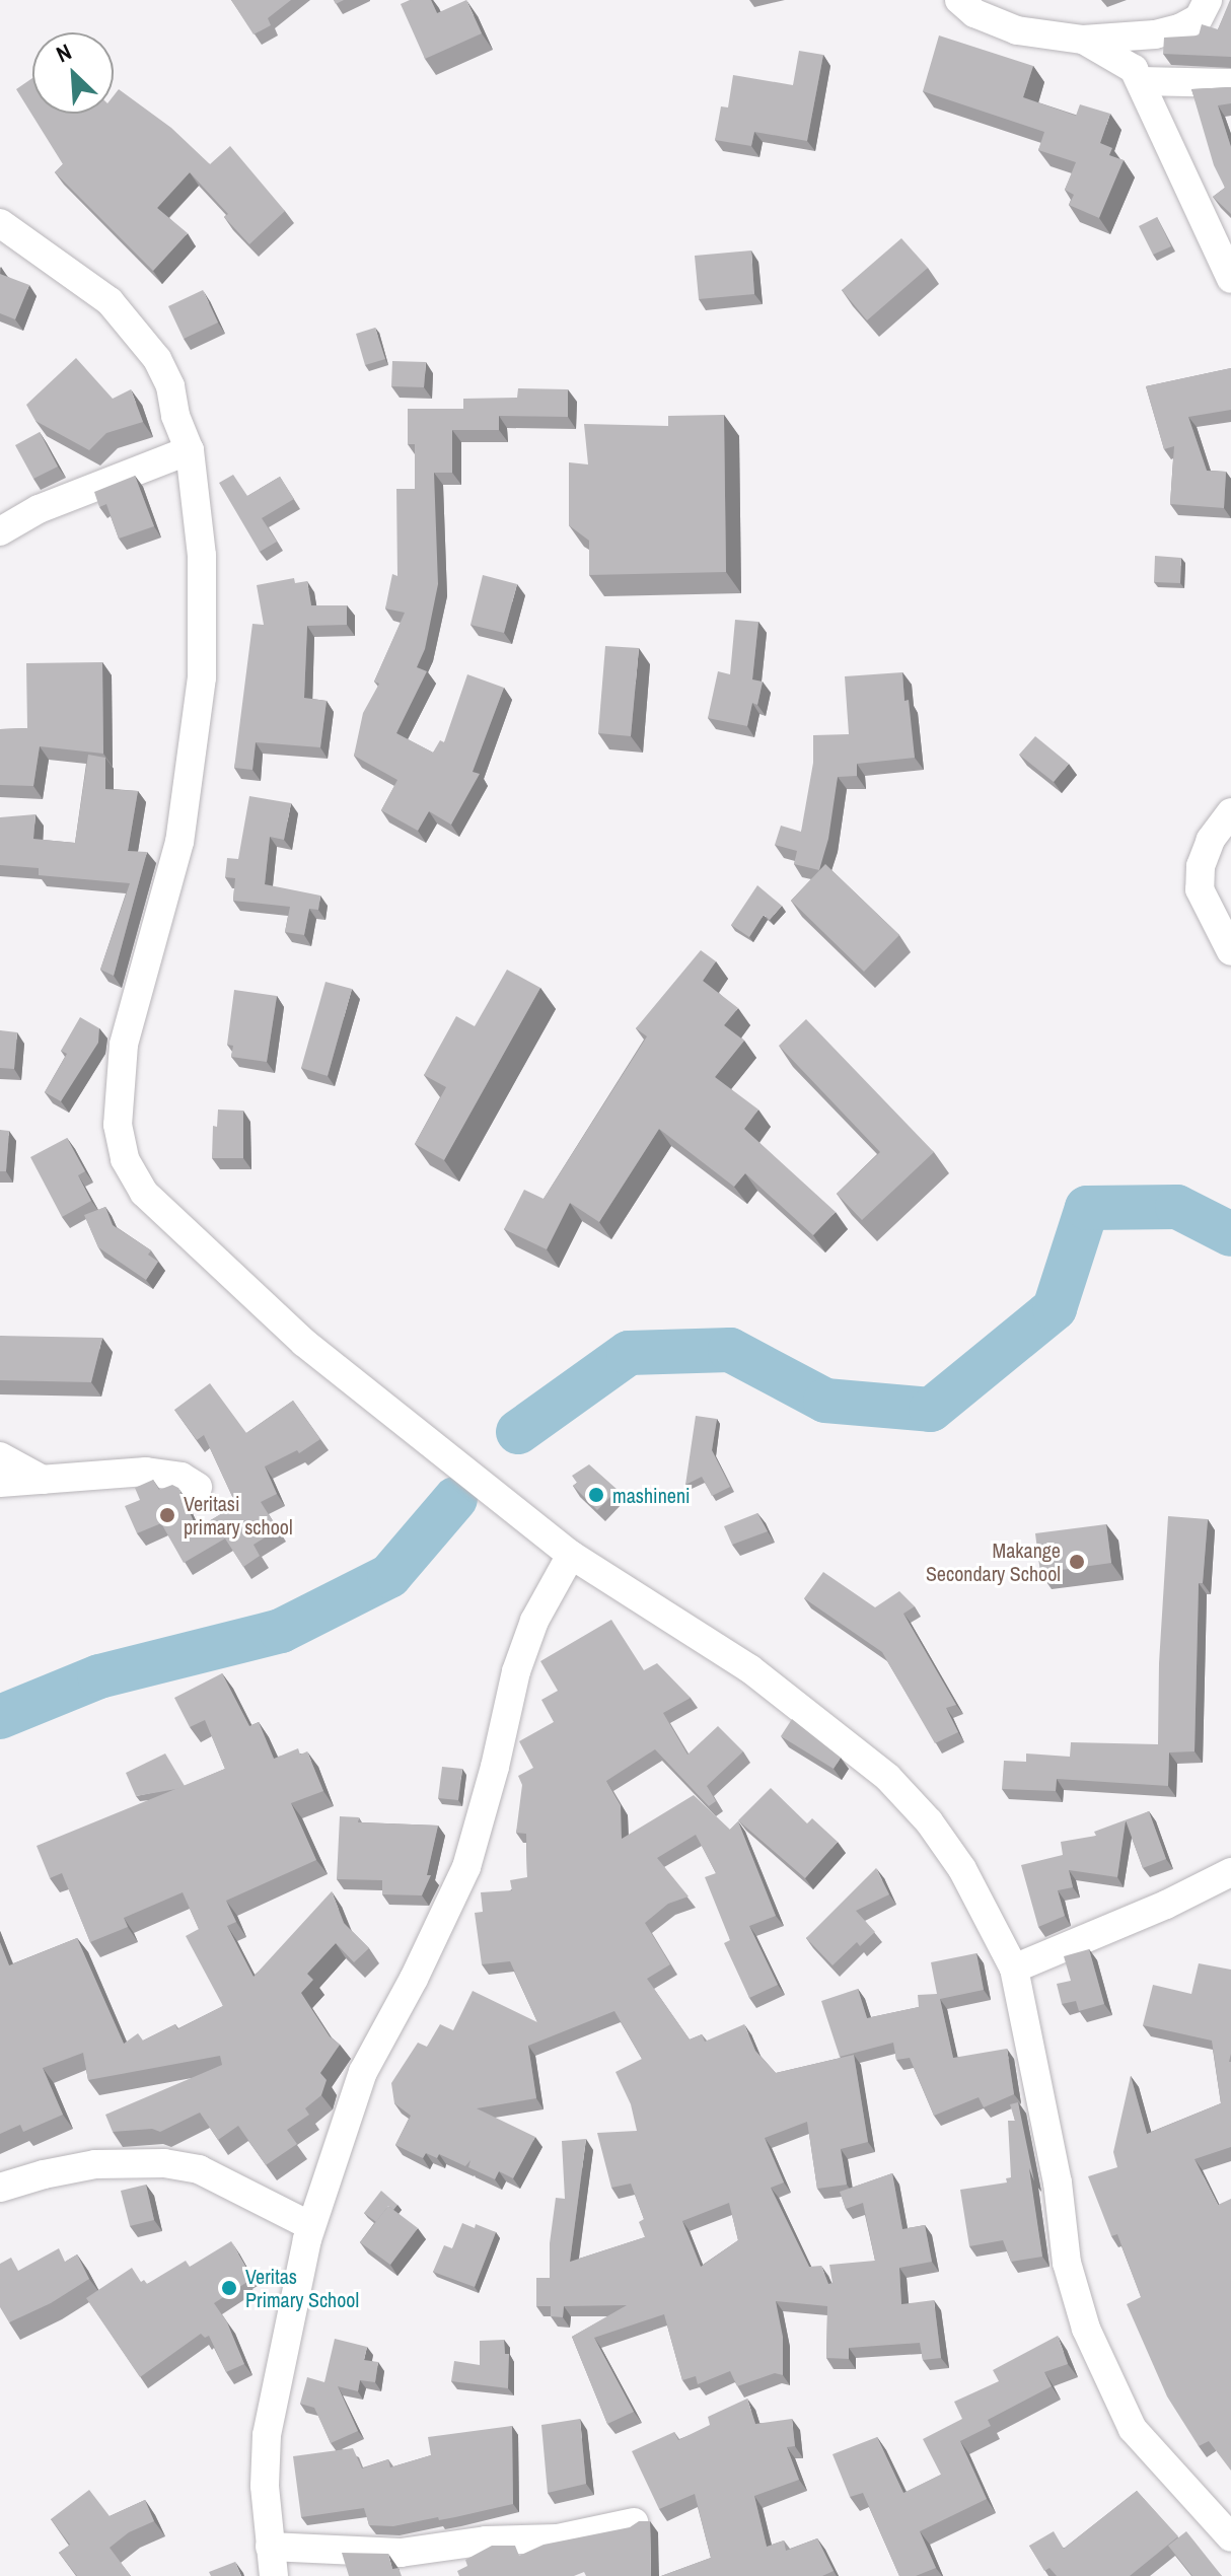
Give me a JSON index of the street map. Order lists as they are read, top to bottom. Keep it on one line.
{"places":["mashineni","Veritasi primary school","Makange Secondary School","Veritas Primary School"],"north":"top left"}
